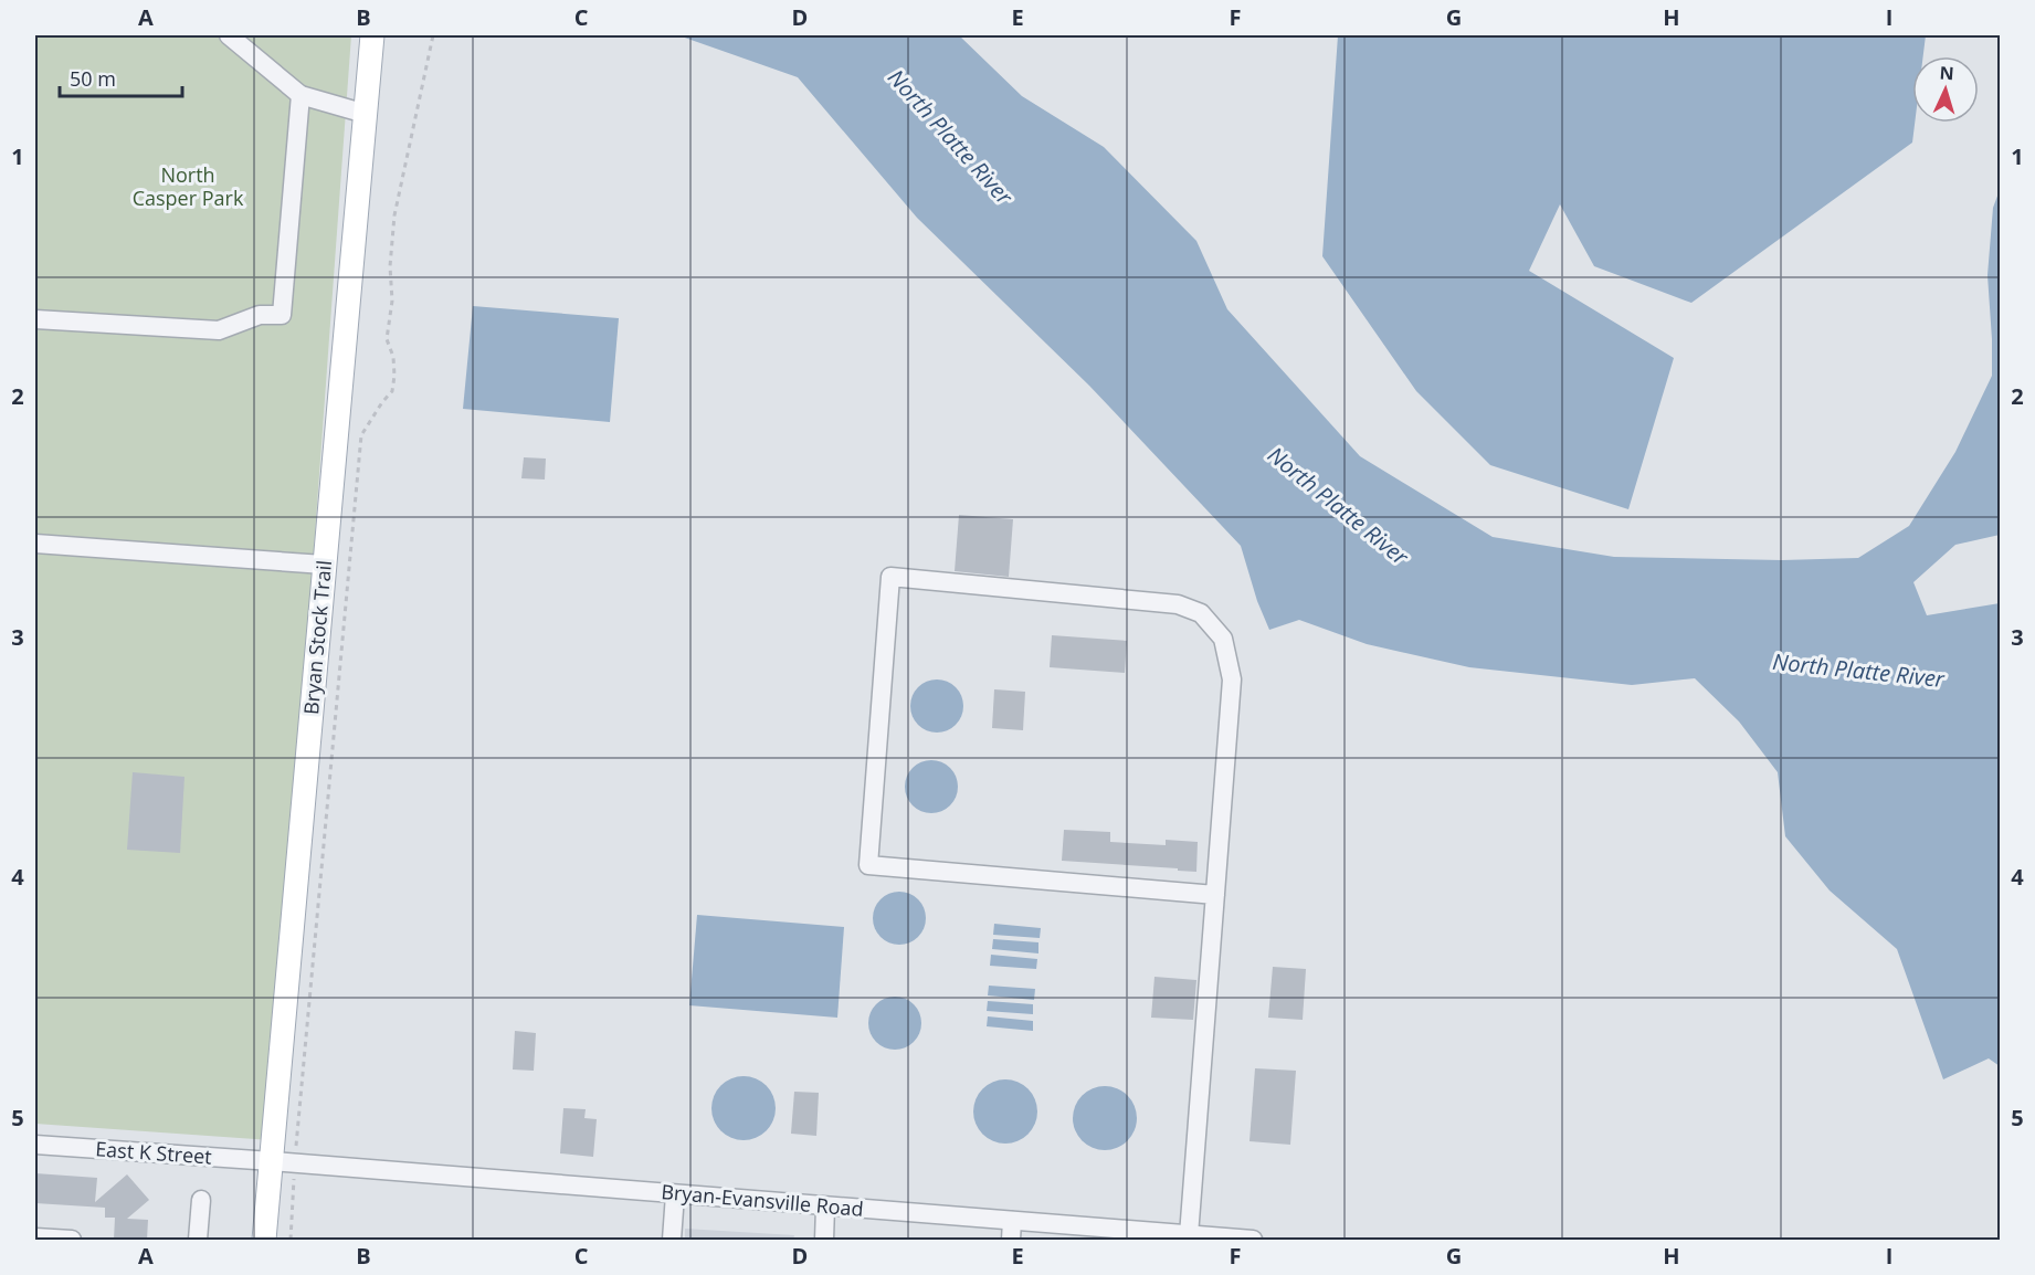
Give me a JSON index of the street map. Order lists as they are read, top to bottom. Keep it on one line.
{"streets":{"main road":["Bryan Stock Trail"],"street":["East K Street","Bryan-Evansville Road"]},"crossings":[["Bryan Stock Trail","East K Street"],["Bryan Stock Trail","Bryan-Evansville Road"],["East K Street","Bryan-Evansville Road"]],"water":["North Platte River"],"parks":["North Casper Park"],"scale_bar":"50 m","north":"top","grid":{"columns":["A","B","C","D","E","F","G","H","I"],"rows":["1","2","3","4","5"]}}
